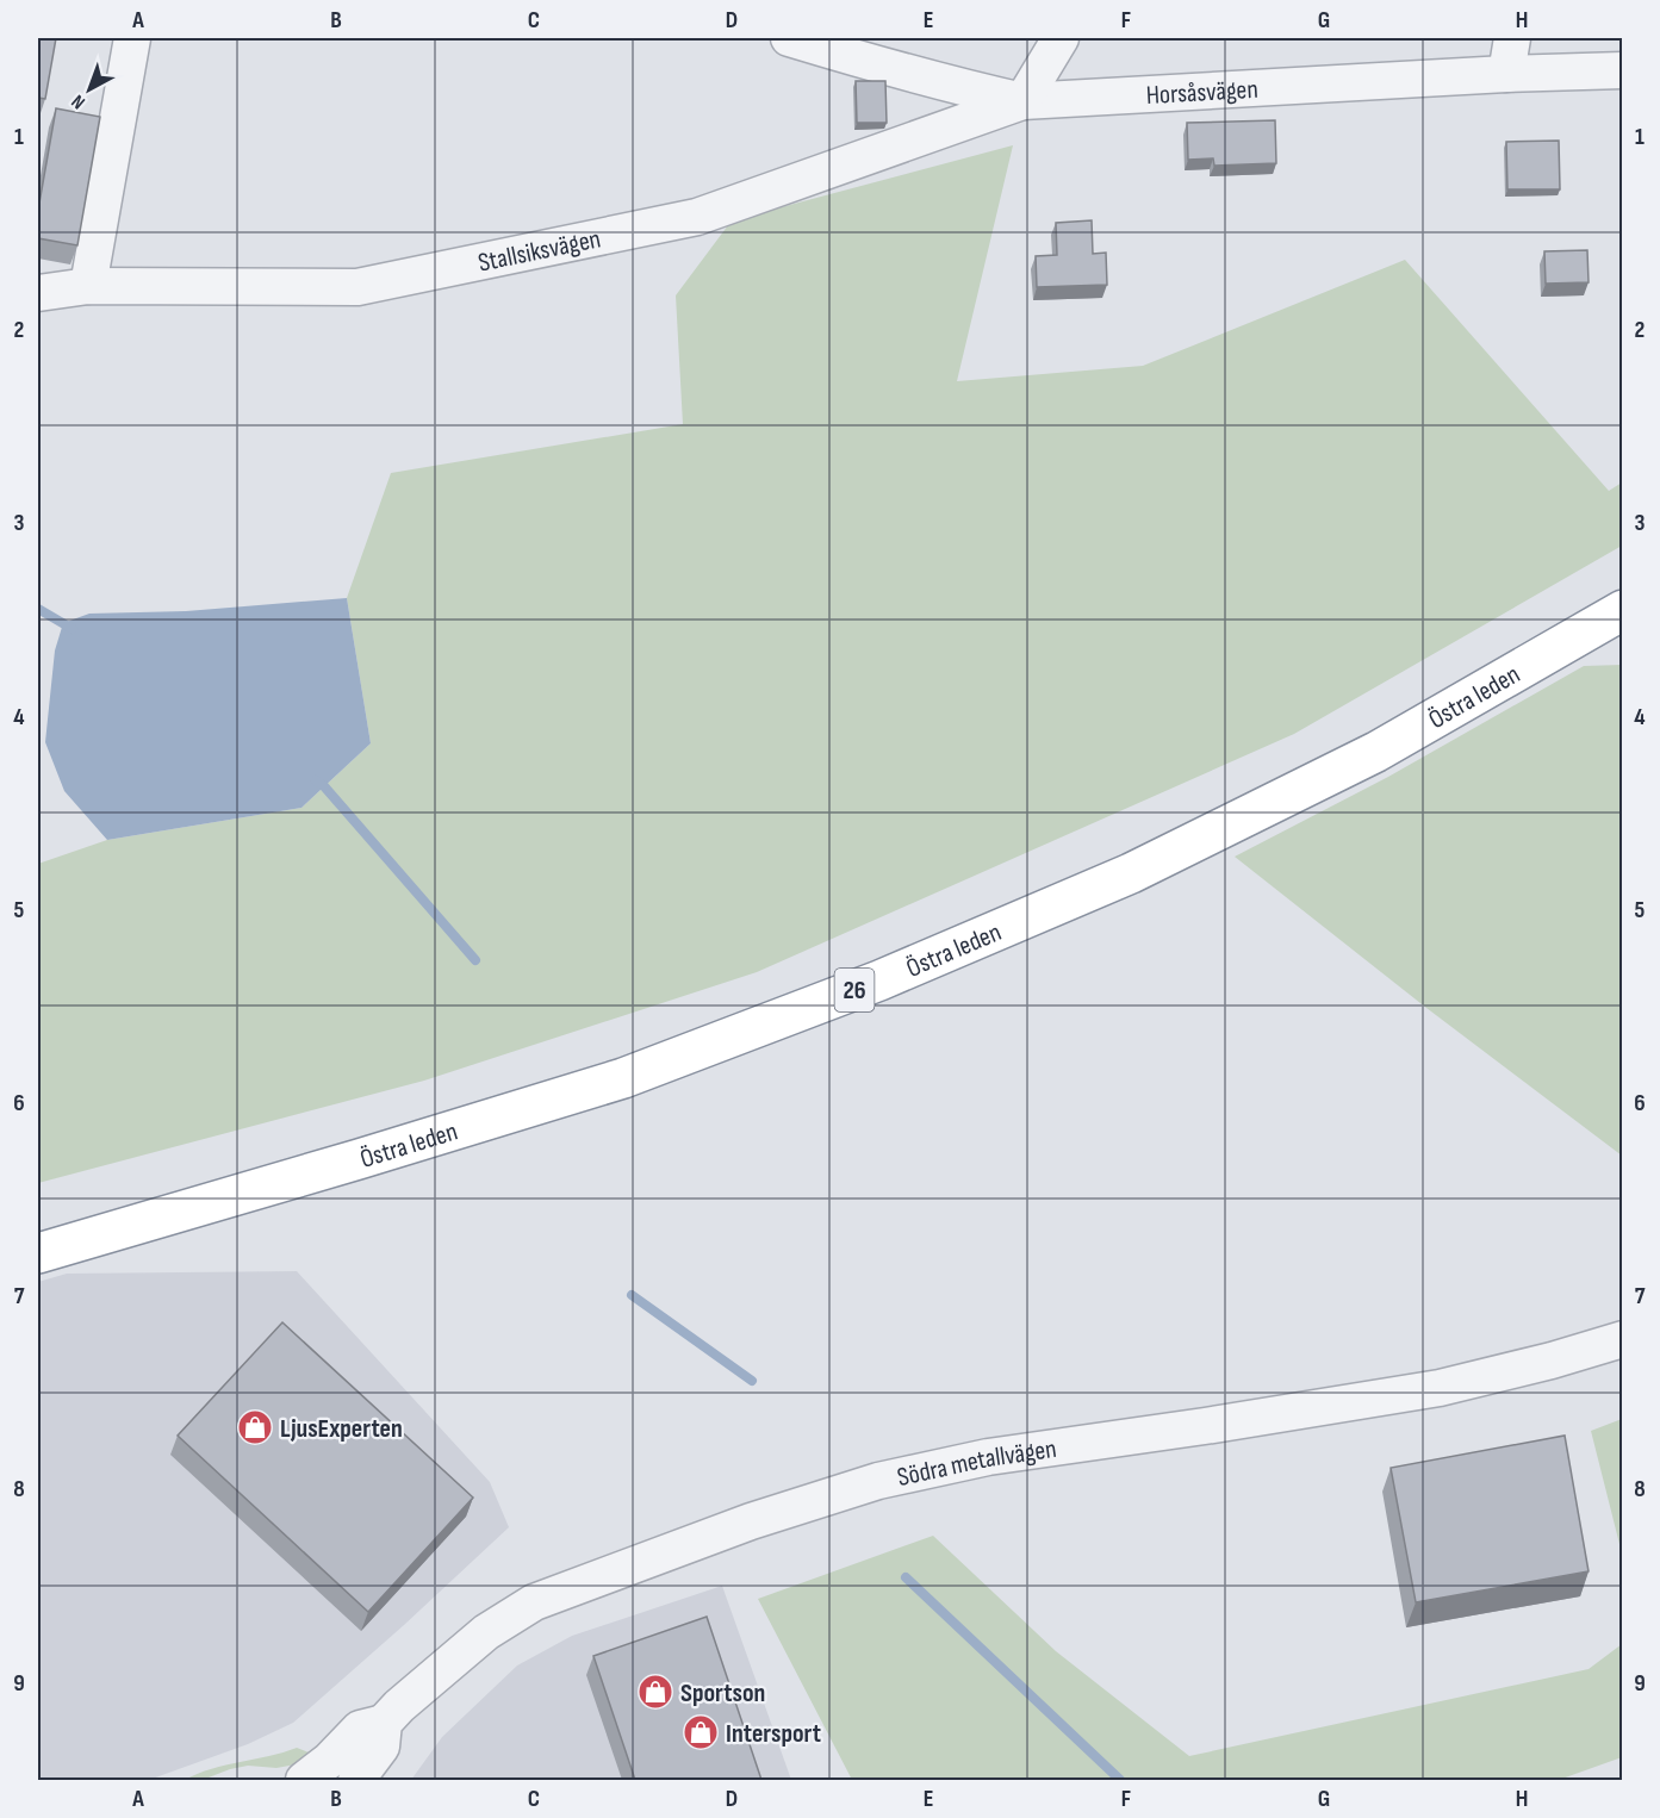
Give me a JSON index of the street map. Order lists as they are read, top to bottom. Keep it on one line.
{"streets":{"highway":["Östra leden","26"],"street":["Horsåsvägen","Stallsiksvägen","Södra metallvägen"]},"crossings":[["Horsåsvägen","Stallsiksvägen"]],"places":{"shop":["LjusExperten","Sportson","Intersport"]},"north":"bottom left","grid":{"columns":["A","B","C","D","E","F","G","H"],"rows":["1","2","3","4","5","6","7","8","9"]}}
